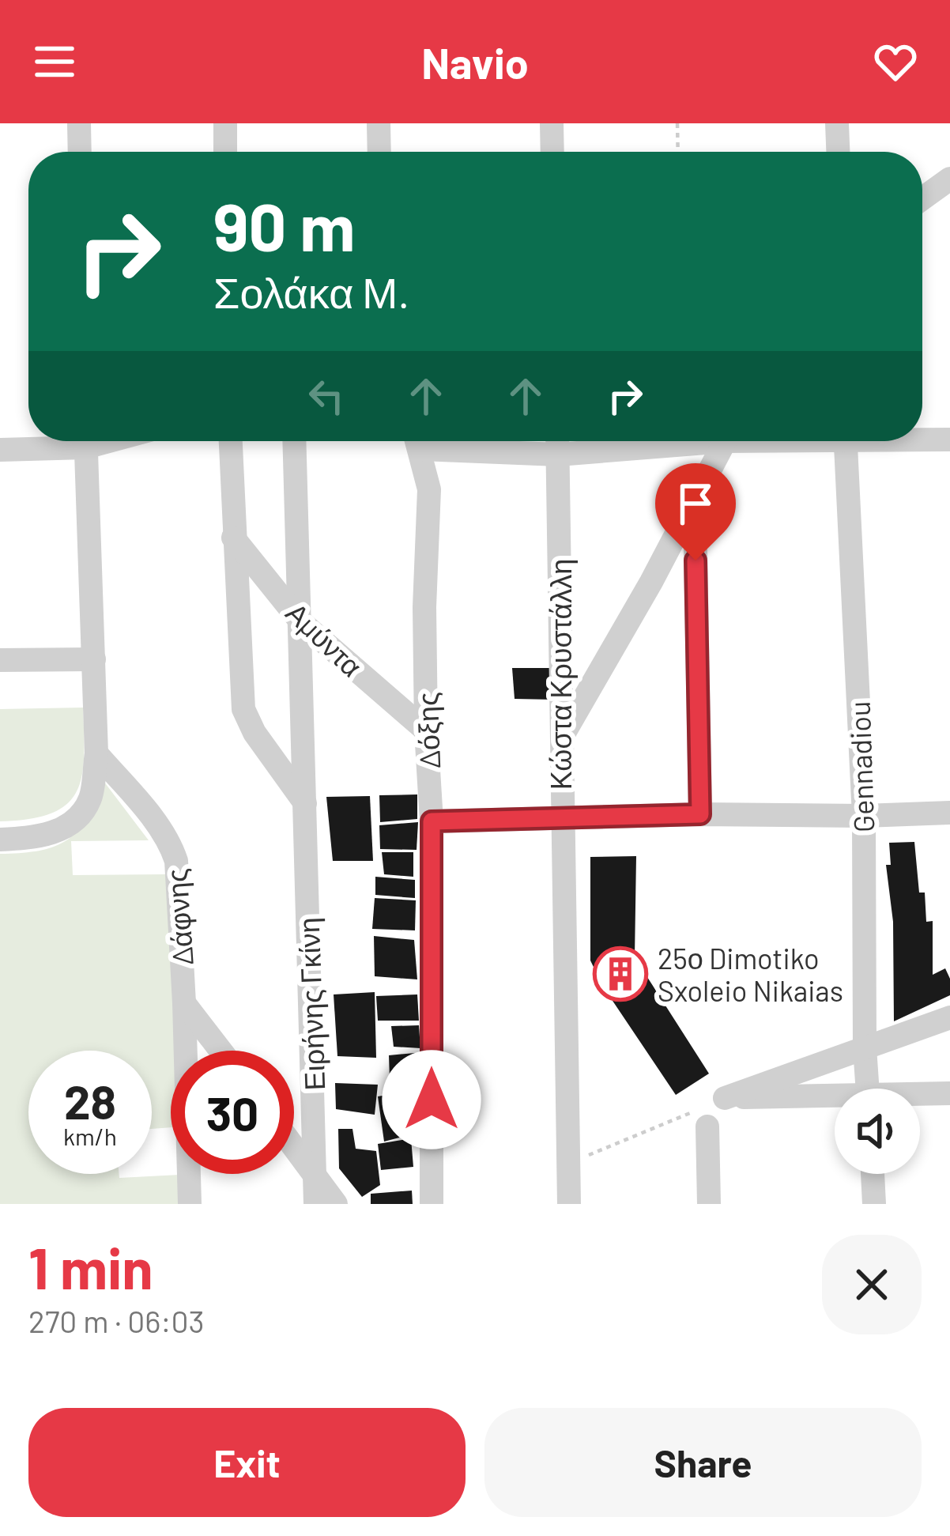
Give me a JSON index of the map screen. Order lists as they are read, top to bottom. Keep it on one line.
{"streets":{"street":["Αμύντα","Κώστα Κρυστάλλη","Δόξης","Gennadiou","Δάφνης","Ειρήνης Γκίνη"]},"crossings":[["Αμύντα","Δόξης"],["Αμύντα","Ειρήνης Γκίνη"]],"places":{"building":["25ο Dimotiko Sxoleio Nikaias"]},"page":{"header":"Navio","turn":["90 m","Σολάκα Μ."],"speed":"28 km/h","limit":"30","heading":["1 min","270 m · 06:03"],"buttons":["Exit","Share"]}}
